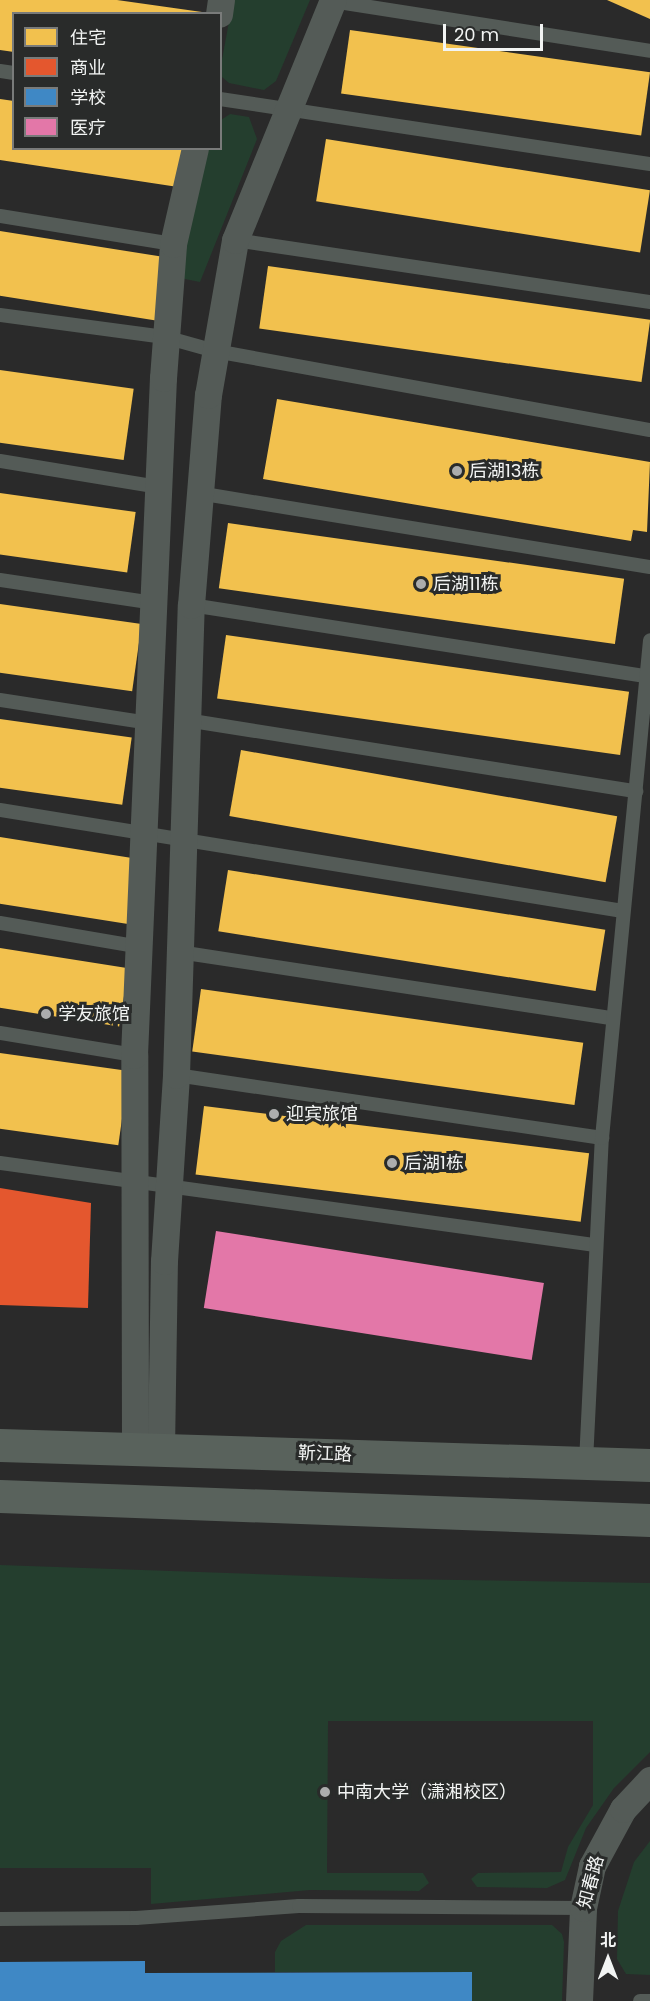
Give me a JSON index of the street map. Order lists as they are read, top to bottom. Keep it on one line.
{"streets":{"main road":["靳江路"],"street":["知春路"]},"places":["后湖13栋","后湖11栋","学友旅馆","迎宾旅馆","后湖1栋","中南大学（潇湘校区）"],"legend":["住宅","商业","学校","医疗"],"scale_bar":"20 m","north":"top"}
